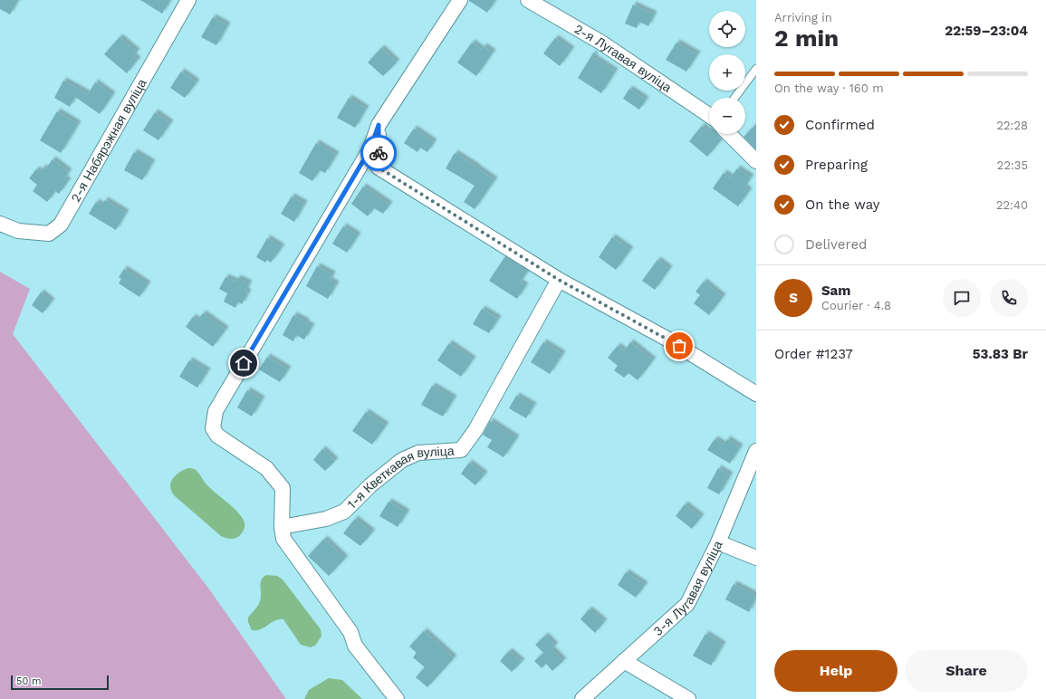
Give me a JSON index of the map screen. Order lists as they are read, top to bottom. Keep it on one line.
{"streets":{"street":["2-я Лугавая вуліца","2-я Набярэжная вуліца","1-я Кветкавая вуліца","3-я Лугавая вуліца"]},"scale_bar":"50 m","page":{"heading":["2 min","Arriving in","22:59–23:04"],"panel":["Sam","Courier · 4.8","Order #1237","53.83 Br"],"map_buttons":["+","−"],"bar":"On the way · 160 m","list":[["Confirmed","22:28"],["Preparing","22:35"],["On the way","22:40"],"Delivered"],"round":"S","buttons":["Help","Share"],"scale":"50 m"}}
